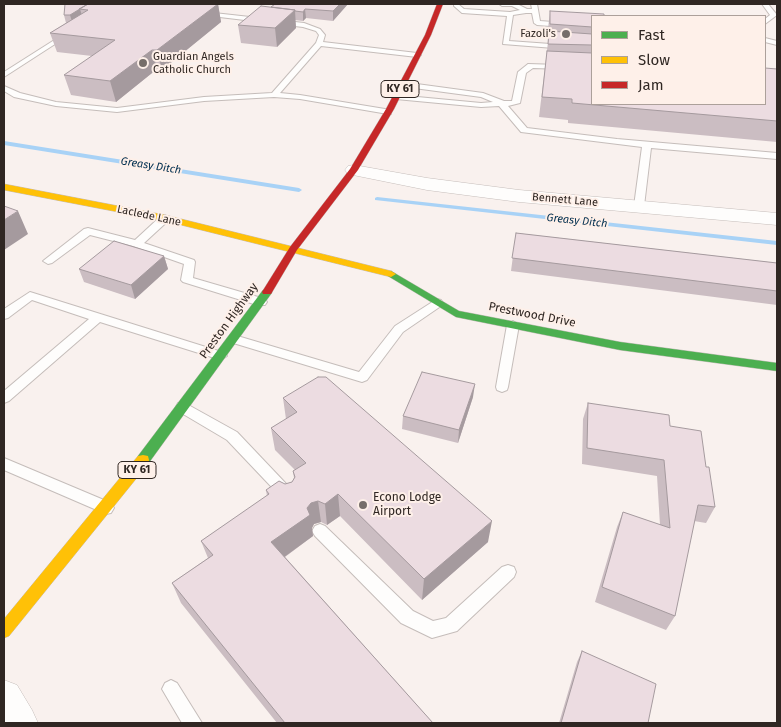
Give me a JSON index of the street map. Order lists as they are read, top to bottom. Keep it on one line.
{"streets":{"main road":["KY 61","Laclede Lane","Prestwood Drive","Preston Highway"],"street":["Bennett Lane"]},"crossings":[["Bennett Lane","Preston Highway"],["Laclede Lane","Prestwood Drive"],["Laclede Lane","Preston Highway"],["Prestwood Drive","Preston Highway"]],"water":["Greasy Ditch"],"places":["Fazoli's","Guardian Angels Catholic Church","Econo Lodge Airport"],"legend":["Fast","Slow","Jam"]}
